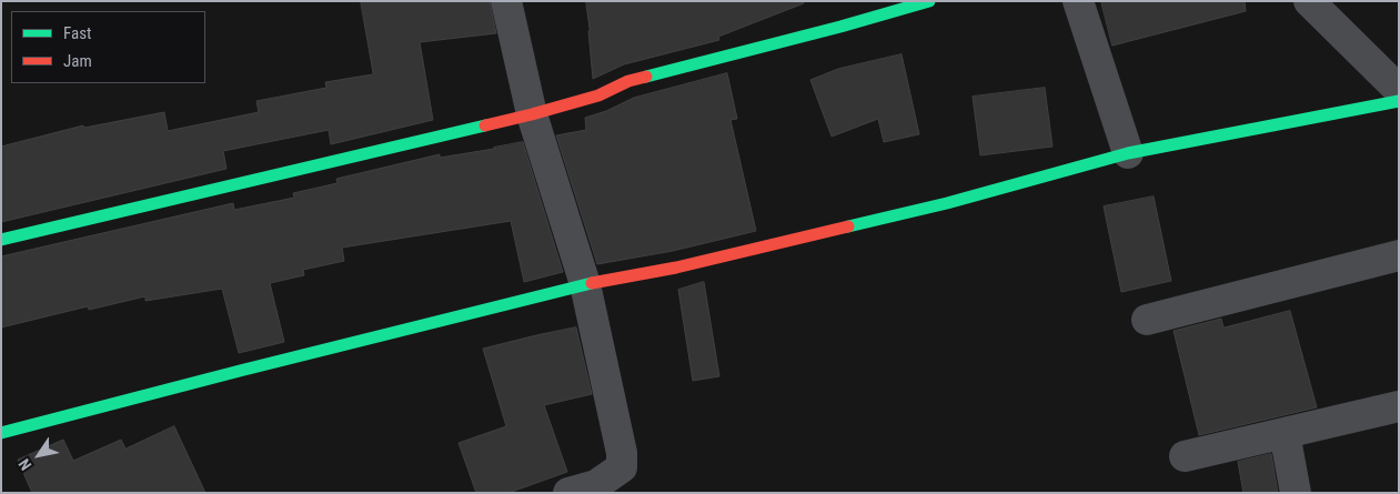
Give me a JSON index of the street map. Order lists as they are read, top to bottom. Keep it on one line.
{"legend":["Fast","Jam"],"north":"bottom left"}
